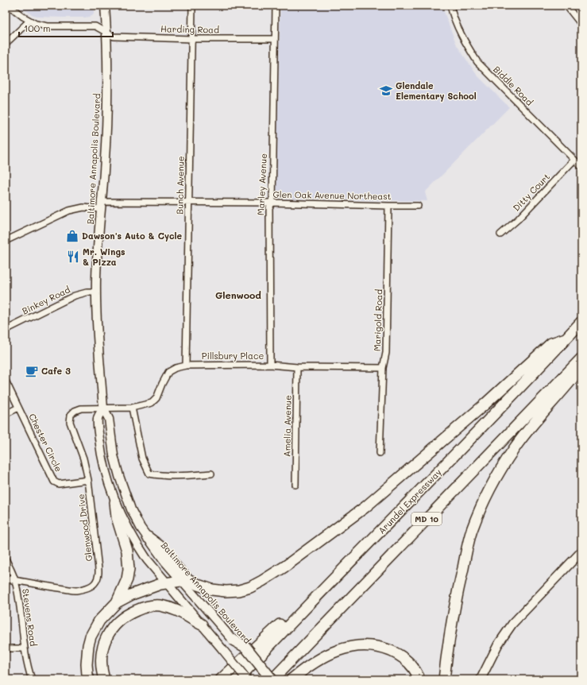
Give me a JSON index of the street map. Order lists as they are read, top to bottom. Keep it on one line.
{"streets":{"highway":["Arundel Expressway","MD 10"],"main road":["Baltimore Annapolis Boulevard"],"street":["Harding Road","Biddle Road","Marley Avenue","Bunch Avenue","Ditty Court","Glen Oak Avenue Northeast","Binkey Road","Marigold Road","Pillsbury Place","Amelia Avenue","Chester Circle","Glenwood Drive","Stevens Road"]},"crossings":[["Harding Road","Baltimore Annapolis Boulevard"],["Harding Road","Marley Avenue"],["Harding Road","Bunch Avenue"],["Biddle Road","Ditty Court"],["Baltimore Annapolis Boulevard","Glen Oak Avenue Northeast"],["Baltimore Annapolis Boulevard","Binkey Road"],["Baltimore Annapolis Boulevard","Pillsbury Place"],["Baltimore Annapolis Boulevard","Glenwood Drive"],["Marley Avenue","Glen Oak Avenue Northeast"],["Marley Avenue","Pillsbury Place"],["Bunch Avenue","Glen Oak Avenue Northeast"],["Bunch Avenue","Pillsbury Place"],["Glen Oak Avenue Northeast","Marigold Road"],["Marigold Road","Pillsbury Place"],["Pillsbury Place","Amelia Avenue"],["Pillsbury Place","Glenwood Drive"],["Chester Circle","Glenwood Drive"],["Glenwood Drive","Stevens Road"]],"districts":["Glenwood"],"places":{"school or university":["Glendale Elementary School"],"shop":["Dawson's Auto & Cycle"],"restaurant":["Mr. Wings & Pizza"],"cafe":["Cafe 3"]},"scale_bar":"100 m"}
